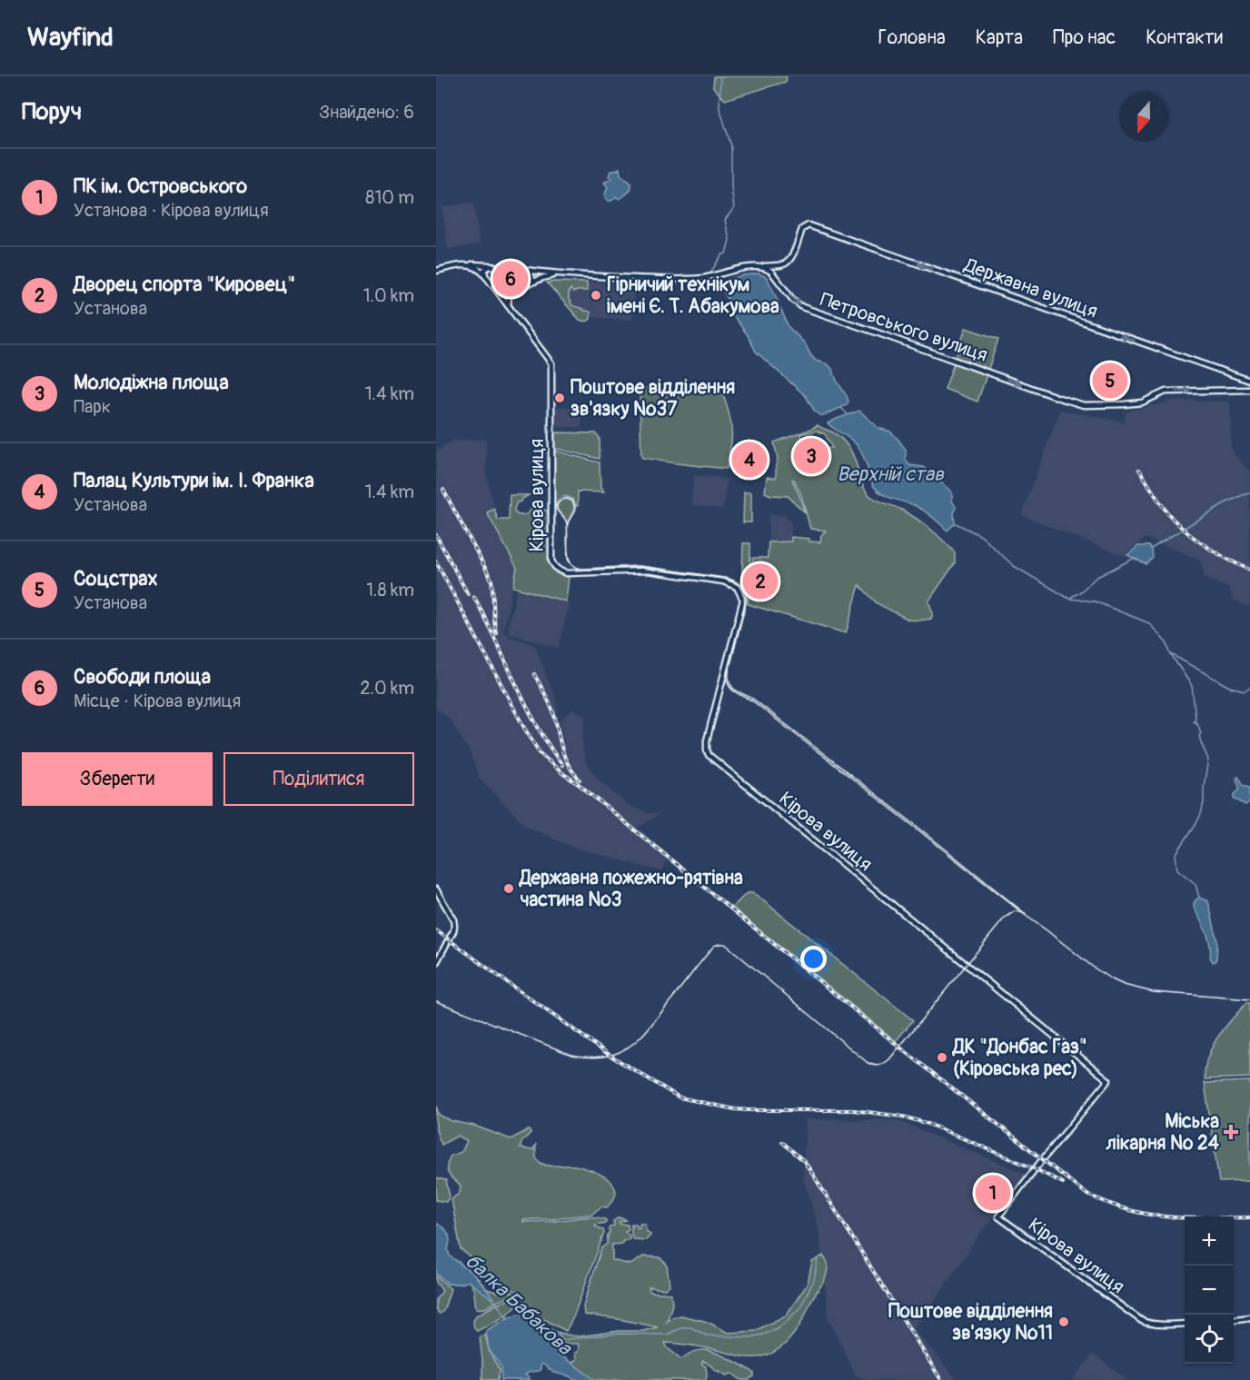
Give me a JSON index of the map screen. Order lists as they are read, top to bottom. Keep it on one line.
{"streets":{"main road":["Державна вулиця","Петровського вулиця","Кірова вулиця"]},"crossings":[["Державна вулиця","Петровського вулиця"]],"one_way":["Державна вулиця","Петровського вулиця"],"water":["Верхній став","балка Бабакова"],"places":{"other":["Гірничий технікум імені Є. Т. Абакумова","Поштове відділення зв'язку №37","Державна пожежно-рятівна частина №3","ДК \"Донбас Газ\" (Кіровська рес)","Поштове відділення зв'язку №11"],"health":["Міська лікарня № 24"]},"north":"bottom","page":{"header":"Wayfind","nav":["Головна","Карта","Про нас","Контакти"],"heading":["Поруч","Знайдено: 6"],"list":[{"mark":"1","name":"ПК ім. Островського","note":"Установа · Кірова вулиця","value":"810 m"},{"mark":"2","name":"Дворец спорта \"Кировец\"","note":"Установа","value":"1.0 km"},{"mark":"3","name":"Молодіжна площа","note":"Парк","value":"1.4 km"},{"mark":"4","name":"Палац Культури ім. І. Франка","note":"Установа","value":"1.4 km"},{"mark":"5","name":"Соцстрах","note":"Установа","value":"1.8 km"},{"mark":"6","name":"Свободи площа","note":"Місце · Кірова вулиця","value":"2.0 km"}],"pins":["6","5","3","4","2","1"],"buttons":["Зберегти","Поділитися"],"map_buttons":["+","−"]}}
